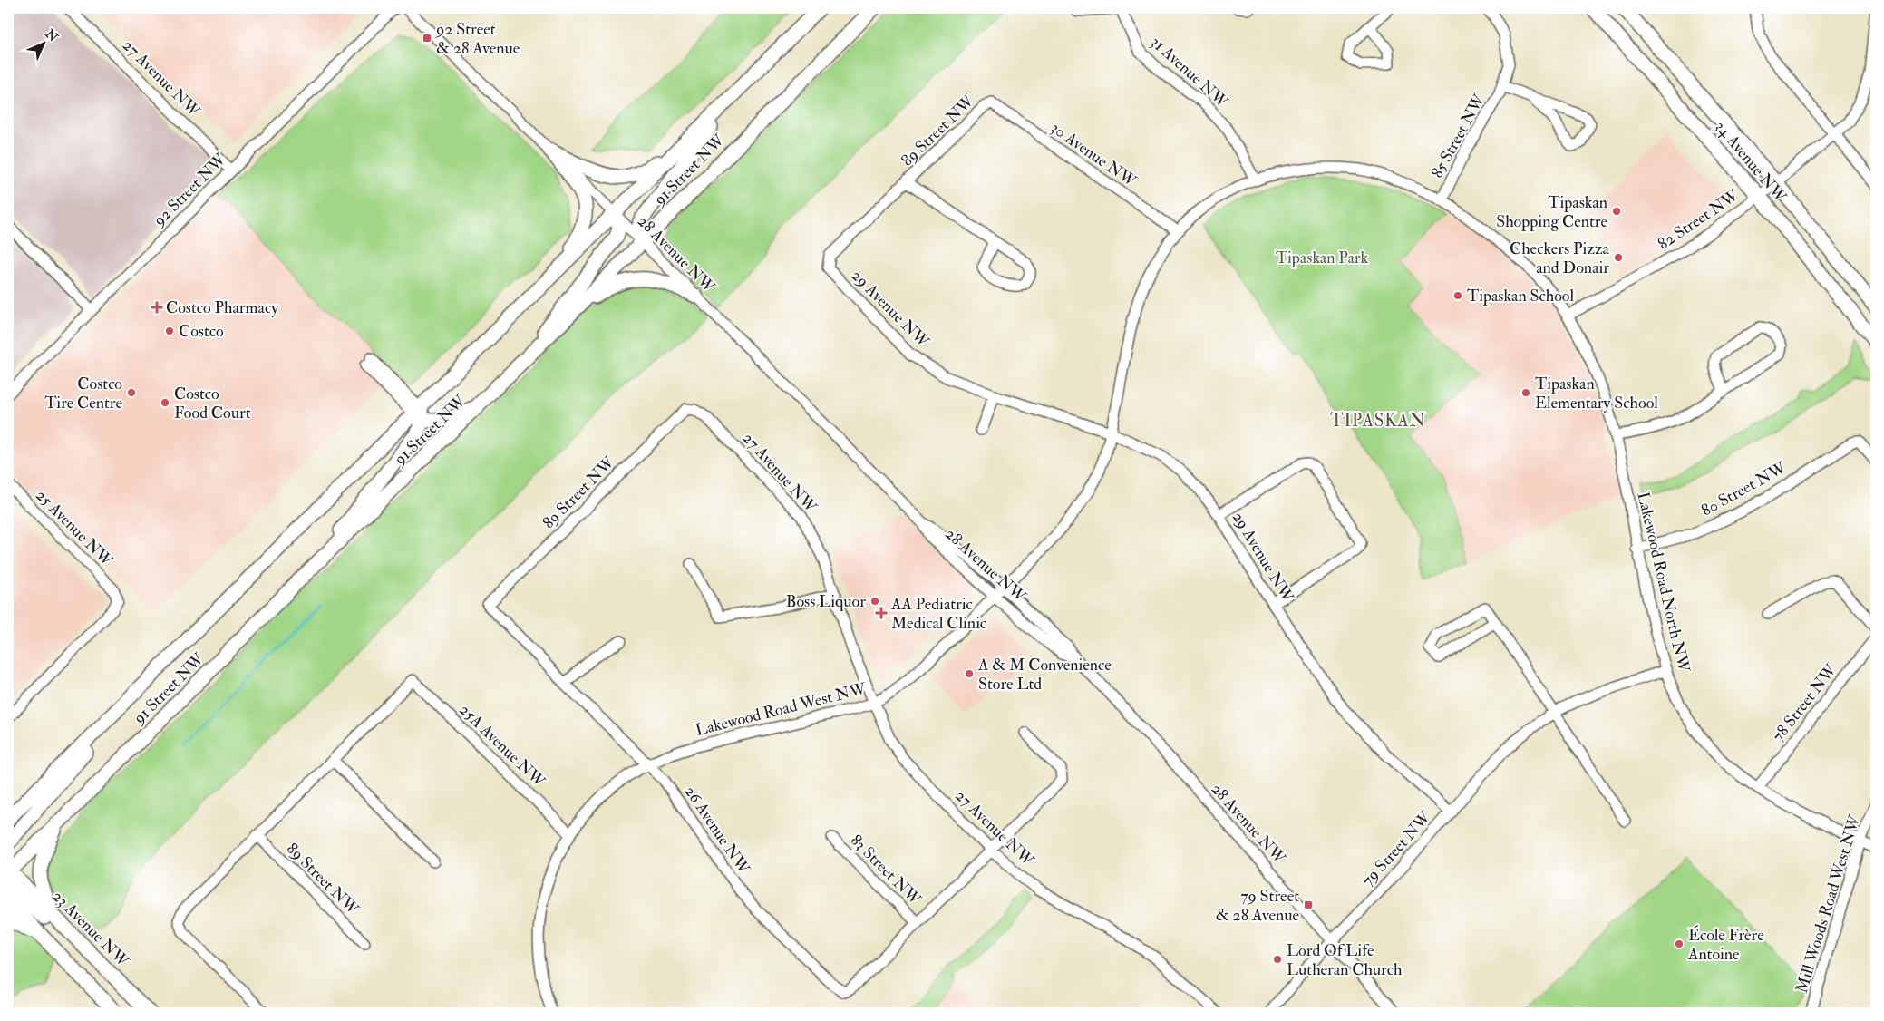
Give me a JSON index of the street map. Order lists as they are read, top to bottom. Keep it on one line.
{"streets":{"main road":["34 Avenue NW","91 Street NW","23 Avenue NW"],"street":["31 Avenue NW","27 Avenue NW","89 Street NW","85 Street NW","30 Avenue NW","92 Street NW","82 Street NW","28 Avenue NW","29 Avenue NW","80 Street NW","25 Avenue NW","Lakewood Road North NW","78 Street NW","Lakewood Road West NW","25A Avenue NW","26 Avenue NW","79 Street NW","83 Street NW","Mill Woods Road West NW"]},"crossings":[["31 Avenue NW","Lakewood Road West NW"],["27 Avenue NW","89 Street NW"],["27 Avenue NW","92 Street NW"],["27 Avenue NW","Lakewood Road West NW"],["27 Avenue NW","83 Street NW"],["89 Street NW","30 Avenue NW"],["89 Street NW","29 Avenue NW"],["89 Street NW","26 Avenue NW"],["85 Street NW","Lakewood Road North NW"],["30 Avenue NW","Lakewood Road West NW"],["34 Avenue NW","82 Street NW"],["91 Street NW","28 Avenue NW"],["91 Street NW","23 Avenue NW"],["82 Street NW","Lakewood Road North NW"],["28 Avenue NW","Lakewood Road West NW"],["28 Avenue NW","79 Street NW"],["29 Avenue NW","Lakewood Road West NW"],["29 Avenue NW","79 Street NW"],["80 Street NW","Lakewood Road North NW"],["Lakewood Road North NW","78 Street NW"],["Lakewood Road North NW","Lakewood Road West NW"],["Lakewood Road North NW","79 Street NW"],["Lakewood Road North NW","Mill Woods Road West NW"],["Lakewood Road West NW","25A Avenue NW"],["Lakewood Road West NW","26 Avenue NW"],["26 Avenue NW","83 Street NW"]],"districts":["TIPASKAN"],"parks":["Tipaskan Park"],"places":{"transit":["92 Street & 28 Avenue","79 Street & 28 Avenue"],"other":["Tipaskan Shopping Centre","Checkers Pizza and Donair","Tipaskan School","Costco","Costco Tire Centre","Tipaskan Elementary School","Costco Food Court","Boss Liquor","A & M Convenience Store Ltd","École Frère Antoine","Lord Of Life Lutheran Church"],"health":["Costco Pharmacy","AA Pediatric Medical Clinic"]},"north":"top right"}
